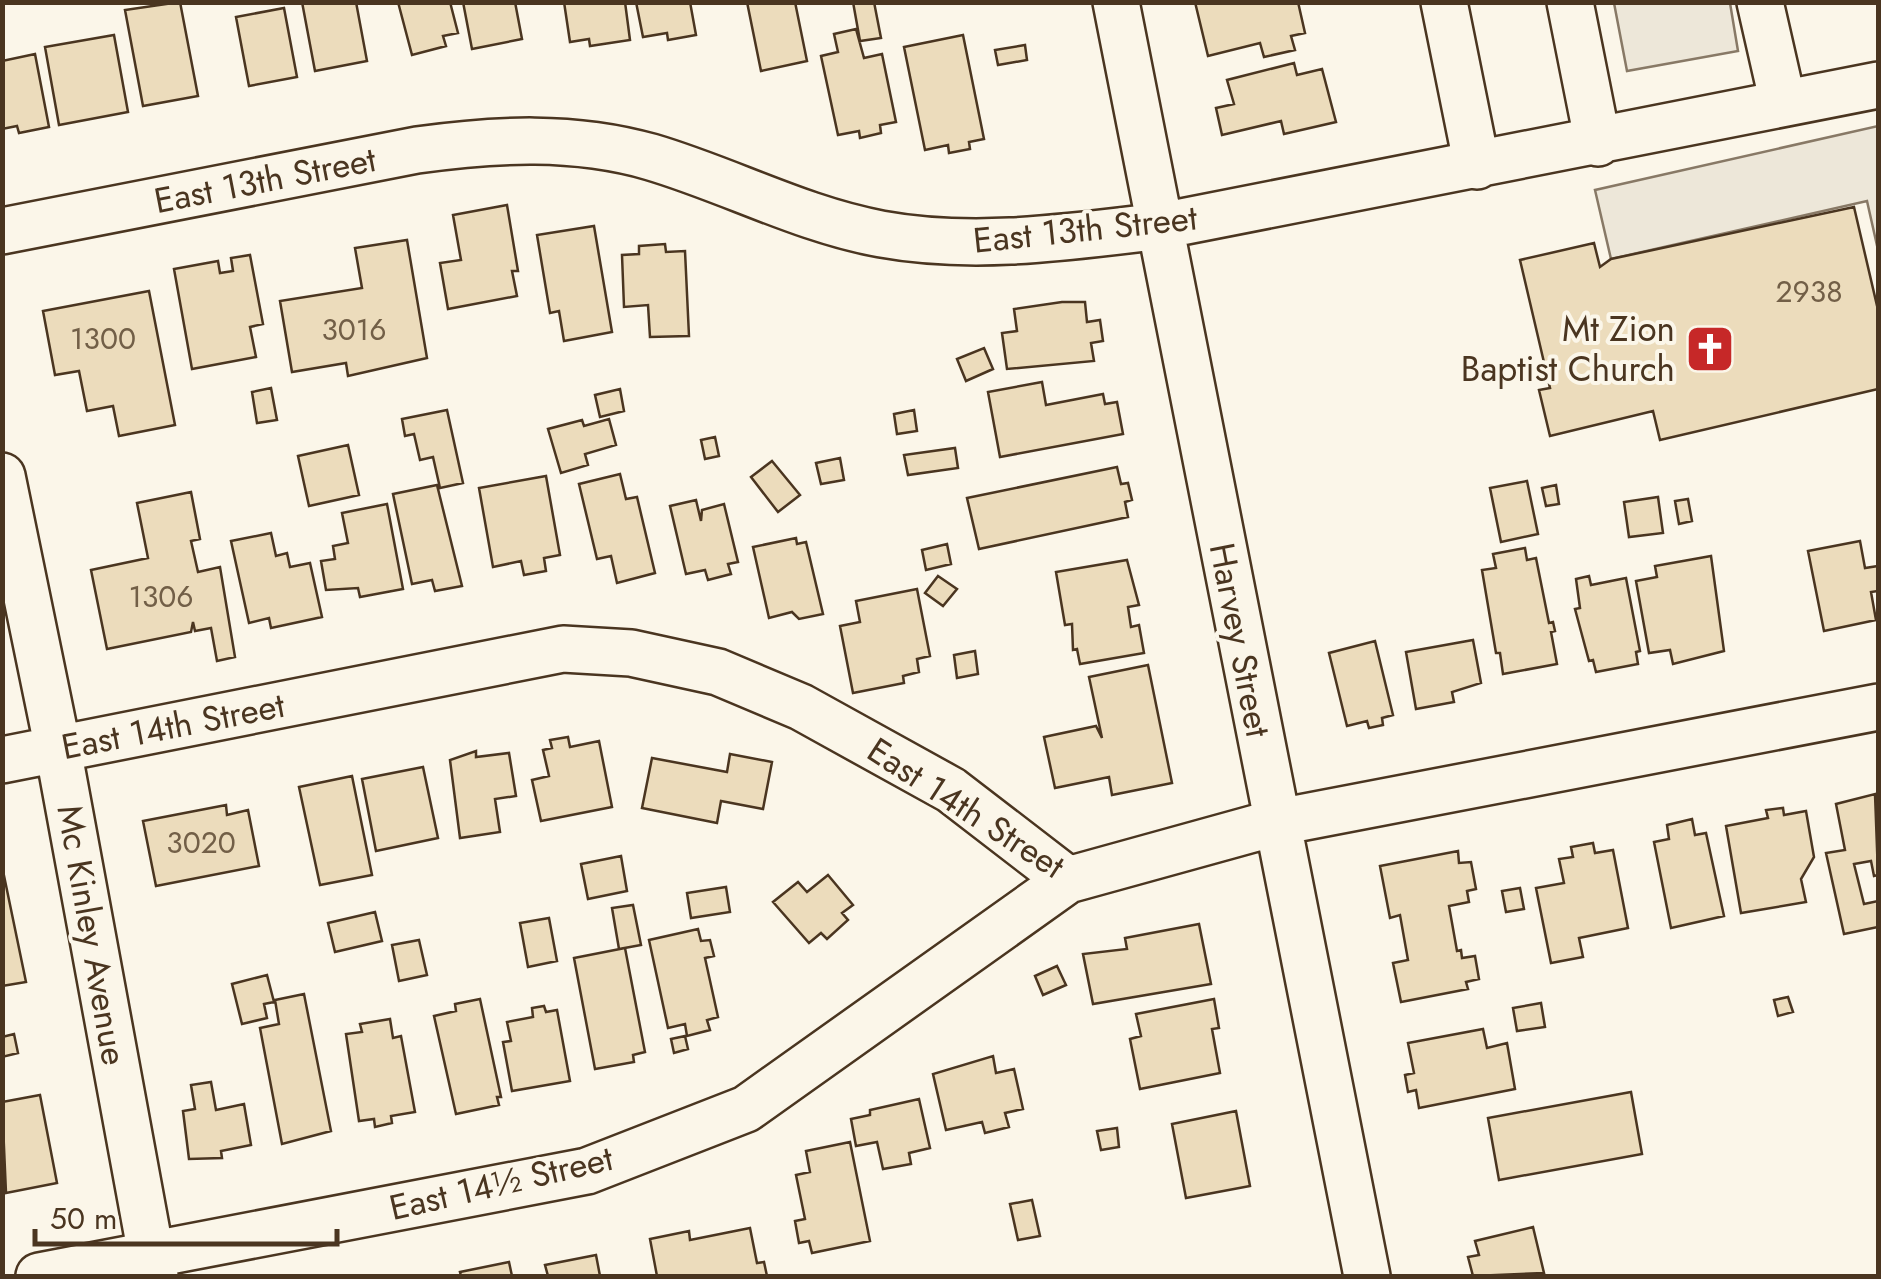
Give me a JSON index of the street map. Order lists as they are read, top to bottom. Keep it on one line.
{"streets":{"street":["East 13th Street","Harvey Street","East 14th Street","Mc Kinley Avenue","East 14½ Street"]},"crossings":[["East 13th Street","Harvey Street"],["Harvey Street","East 14th Street"],["East 14th Street","Mc Kinley Avenue"],["East 14th Street","East 14½ Street"],["Mc Kinley Avenue","East 14½ Street"]],"places":{"church":["Mt Zion Baptist Church"]},"house_numbers":["2938","3016","1300","1306","3020"],"scale_bar":"50 m"}
